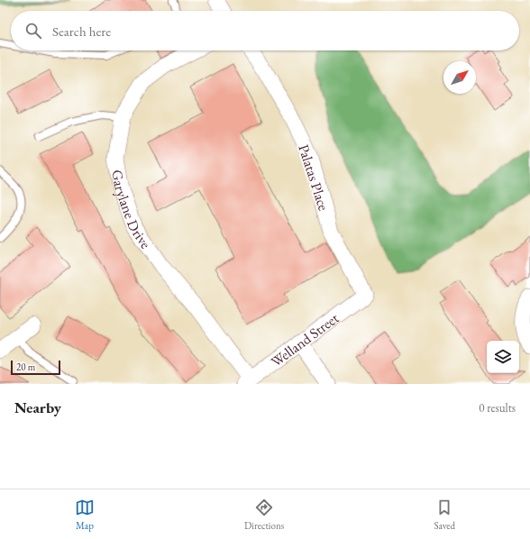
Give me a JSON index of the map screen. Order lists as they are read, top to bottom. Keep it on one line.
{"streets":{"street":["Palatas Place","Garylane Drive","Welland Street"]},"crossings":[["Palatas Place","Welland Street"],["Garylane Drive","Welland Street"]],"scale_bar":"20 m","north":"top right","page":{"search":"Search here","scale":"20 m","heading":["Nearby","0 results"],"nav":["Map","Directions","Saved"]}}
